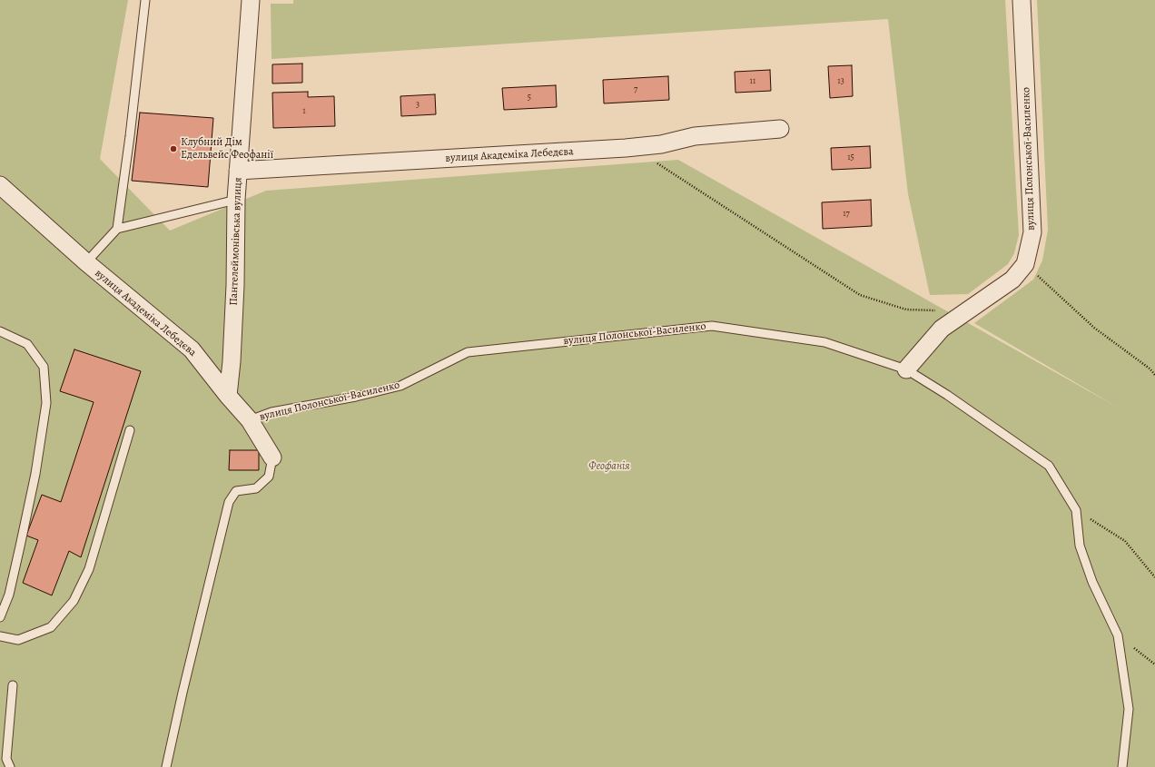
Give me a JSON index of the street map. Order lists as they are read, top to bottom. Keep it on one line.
{"streets":{"street":["вулиця Академіка Лебедєва","вулиця Полонської-Василенко","Пантелеймонівська вулиця"]},"crossings":[["вулиця Академіка Лебедєва","вулиця Полонської-Василенко"],["вулиця Академіка Лебедєва","Пантелеймонівська вулиця"]],"parks":["Феофанія"],"places":["Клубний Дім Едельвейс Феофанії"],"house_numbers":["11","13","7","5","3","1","15","17"]}
